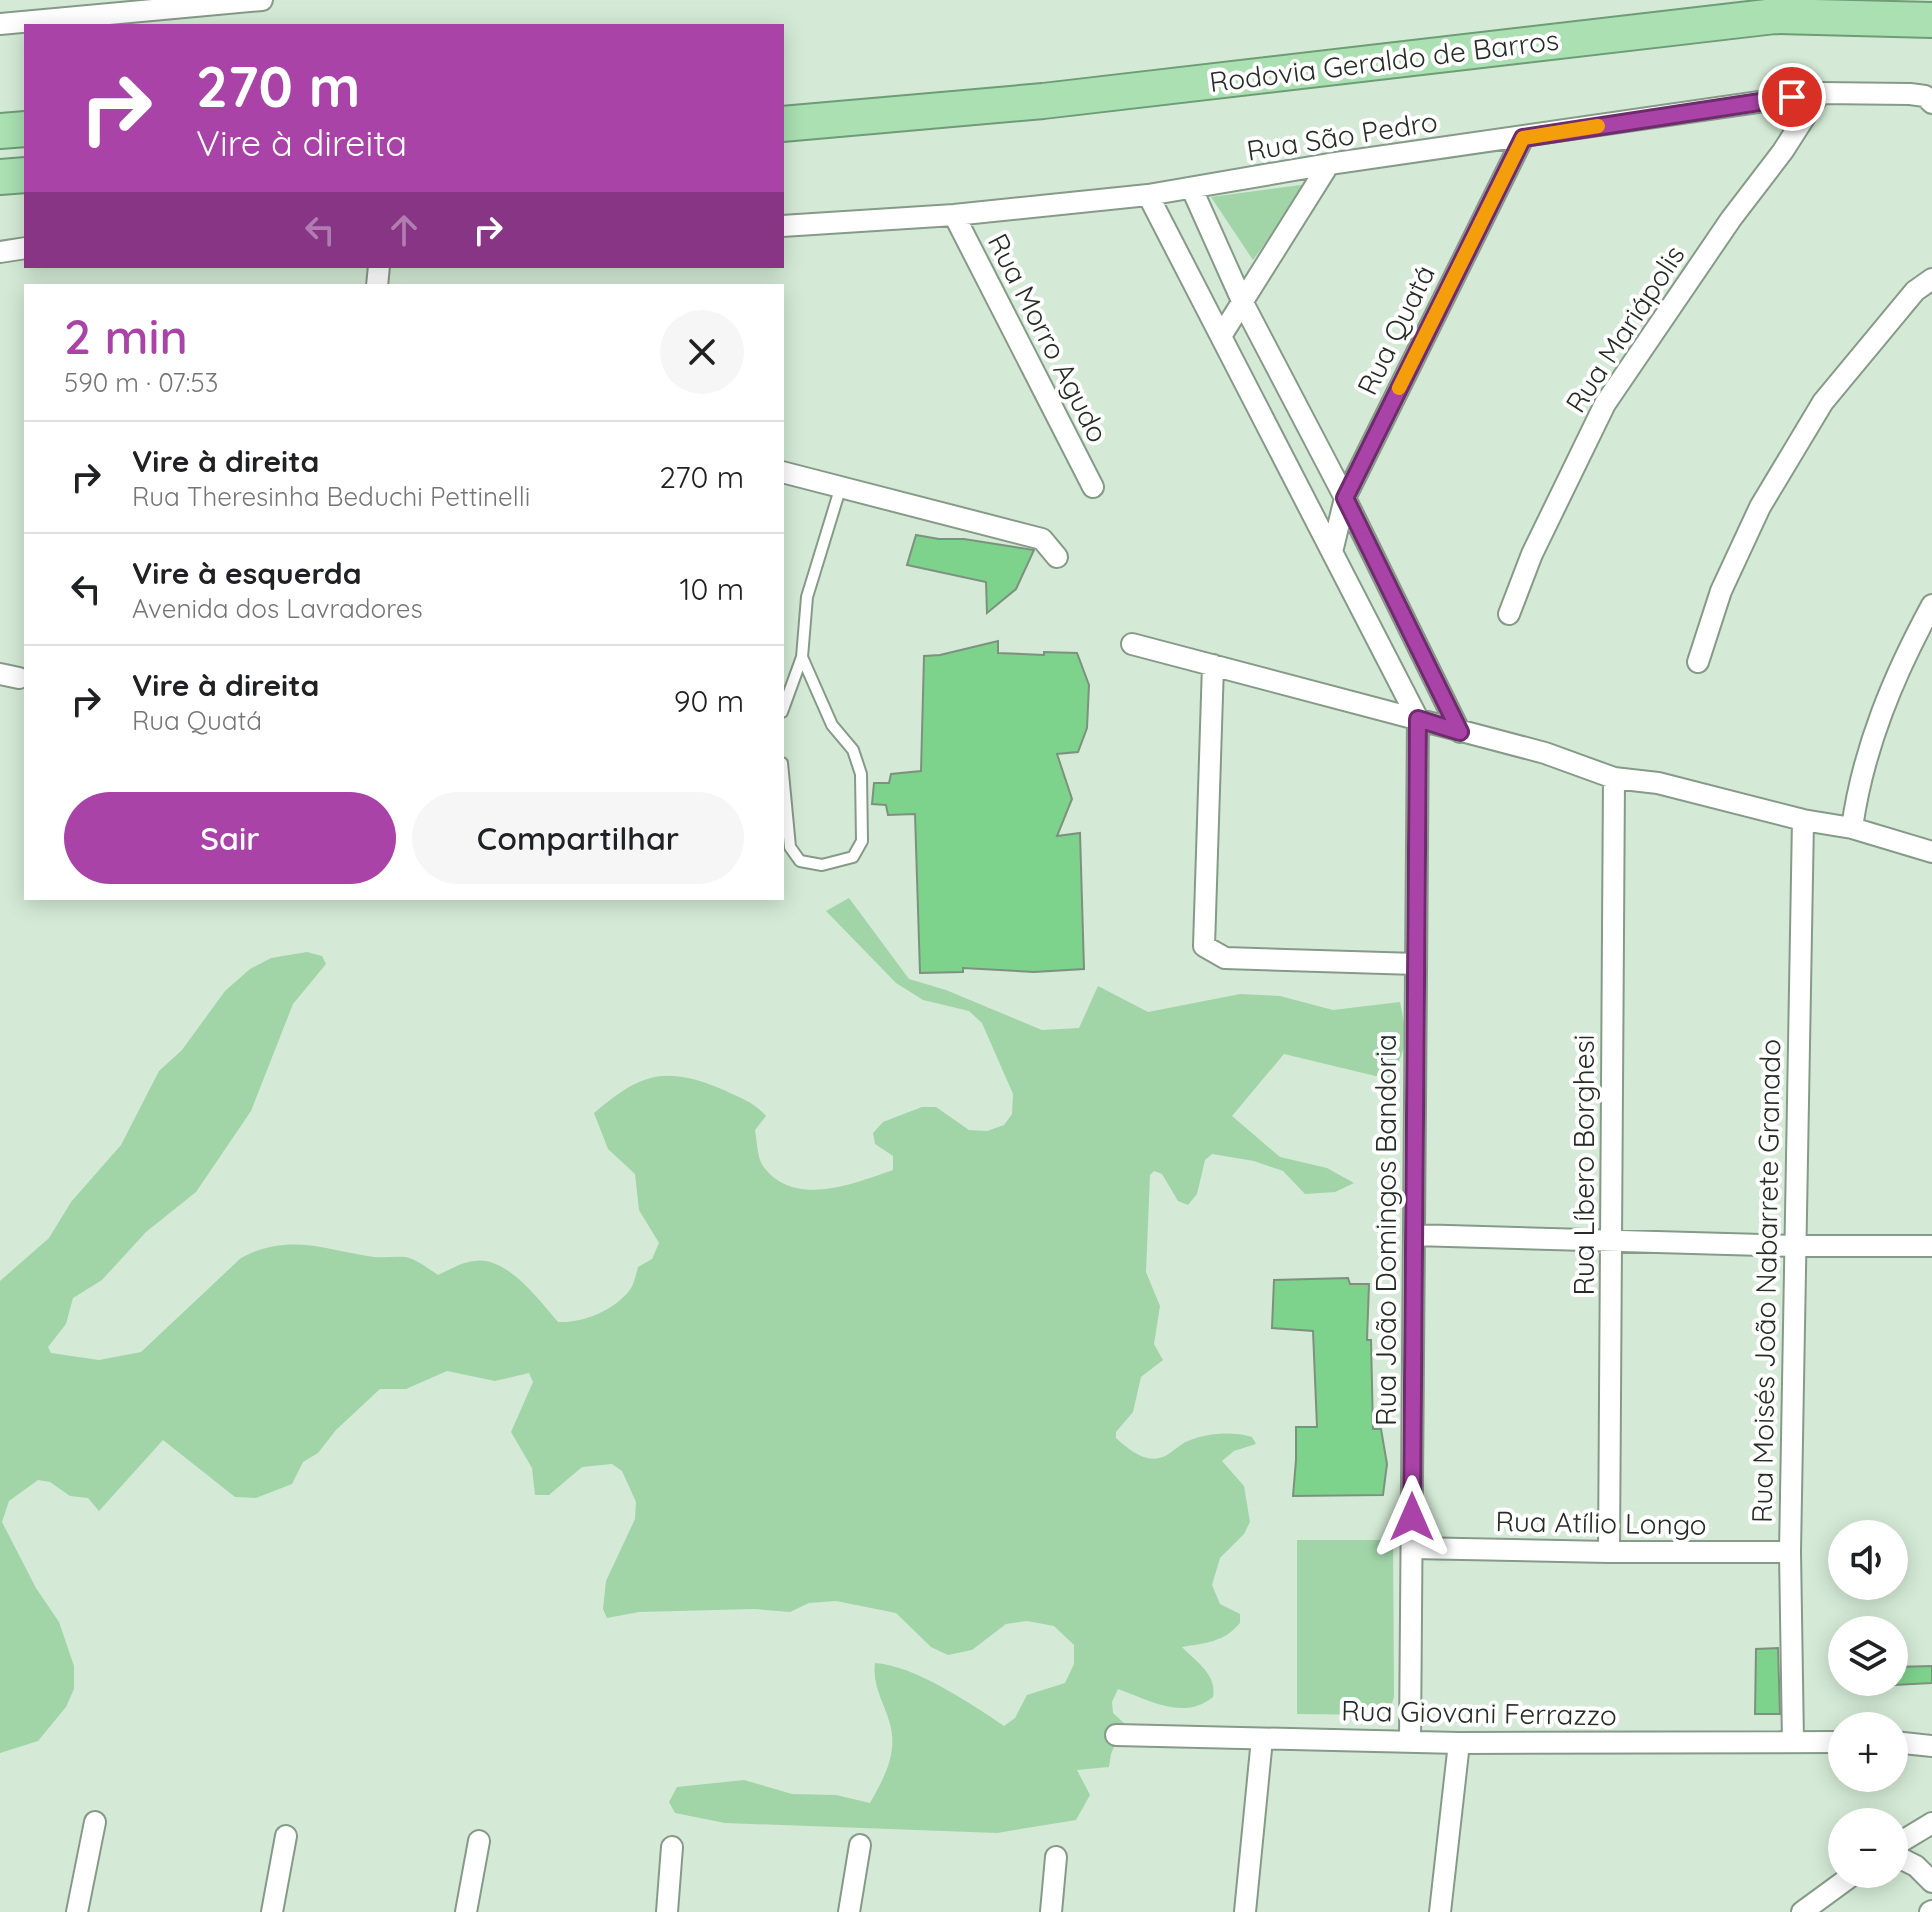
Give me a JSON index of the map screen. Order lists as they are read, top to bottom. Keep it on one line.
{"streets":{"highway":["Rodovia Geraldo de Barros"],"street":["Rua São Pedro","Rua Mariápolis","Rua Quatá","Rua Morro Agudo","Rua Líbero Borghesi","Rua João Domingos Bandoria","Rua Moisés João Nabarrete Granado","Rua Atílio Longo","Rua Giovani Ferrazzo"]},"crossings":[["Rua São Pedro","Rua Mariápolis"],["Rua São Pedro","Rua Quatá"],["Rua São Pedro","Rua Morro Agudo"],["Rua Líbero Borghesi","Rua Atílio Longo"],["Rua João Domingos Bandoria","Rua Atílio Longo"],["Rua João Domingos Bandoria","Rua Giovani Ferrazzo"],["Rua Moisés João Nabarrete Granado","Rua Atílio Longo"],["Rua Moisés João Nabarrete Granado","Rua Giovani Ferrazzo"]],"page":{"turn":["270 m","Vire à direita"],"heading":["2 min","590 m · 07:53"],"list":[{"name":"Vire à direita","note":"Rua Theresinha Beduchi Pettinelli","value":"270 m"},{"name":"Vire à esquerda","note":"Avenida dos Lavradores","value":"10 m"},{"name":"Vire à direita","note":"Rua Quatá","value":"90 m"}],"buttons":["Sair","Compartilhar"],"map_buttons":["+","−"]}}
